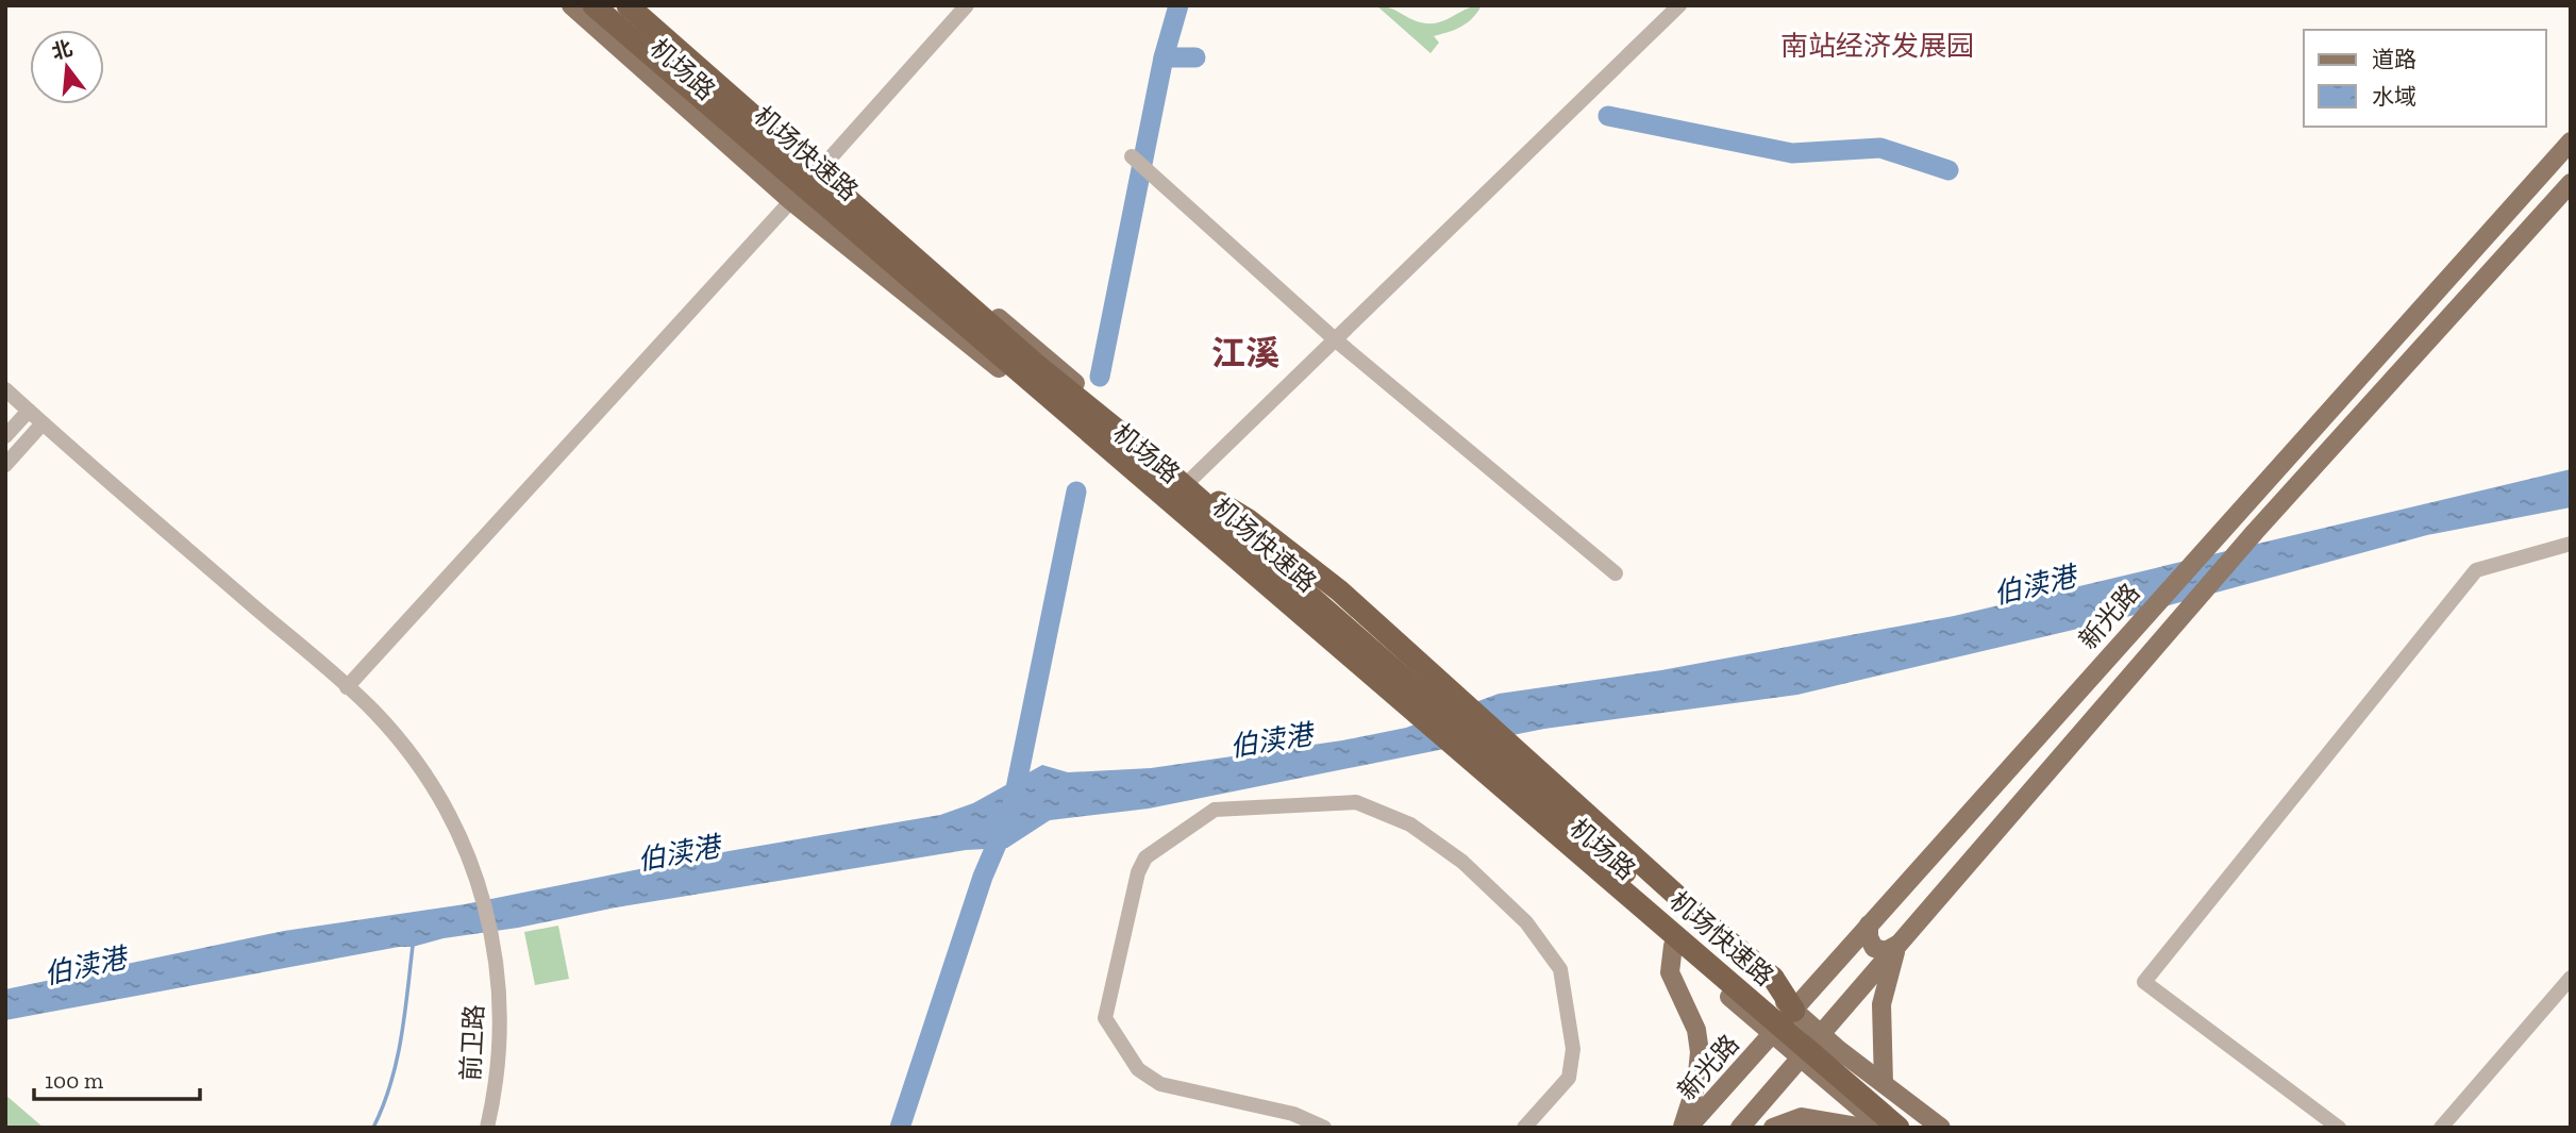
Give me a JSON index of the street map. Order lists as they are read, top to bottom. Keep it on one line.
{"streets":{"highway":["机场快速路"],"main road":["机场路","新光路"],"street":["前卫路"]},"crossings":[["机场路","新光路"]],"districts":["南站经济发展园","江溪"],"water":["伯渎港"],"legend":["道路","水域"],"scale_bar":"100 m","north":"top"}
